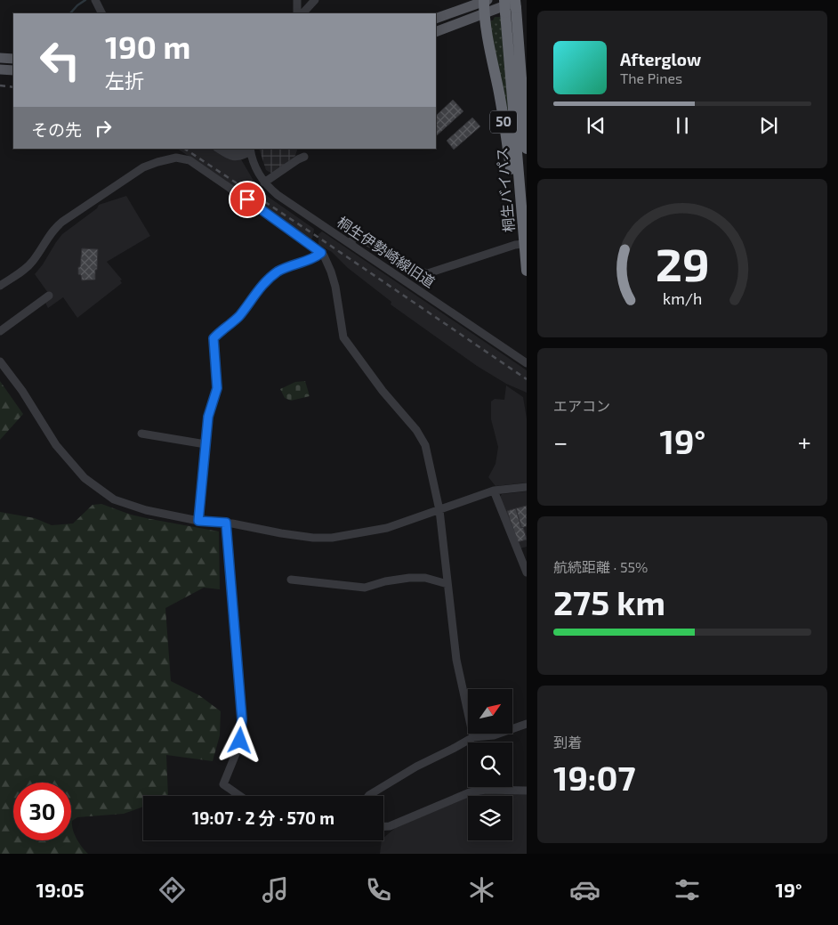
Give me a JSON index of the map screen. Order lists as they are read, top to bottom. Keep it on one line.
{"streets":{"highway":["50","桐生バイパス"],"street":["桐生伊勢崎線旧道"]},"crossings":[["50","桐生バイパス"]],"north":"top right","page":{"turn":["190 m","左折"],"song":["Afterglow","The Pines"],"then":"その先","tile":["エアコン",["航続距離 · 55%","275 km"],["到着","19:07"]],"heat":["−","19°","+"],"limit":"30","trip":"19:07 · 2 分 · 570 m","tabs":["19:05","19°"],"gauge":["29","km/h"]}}
